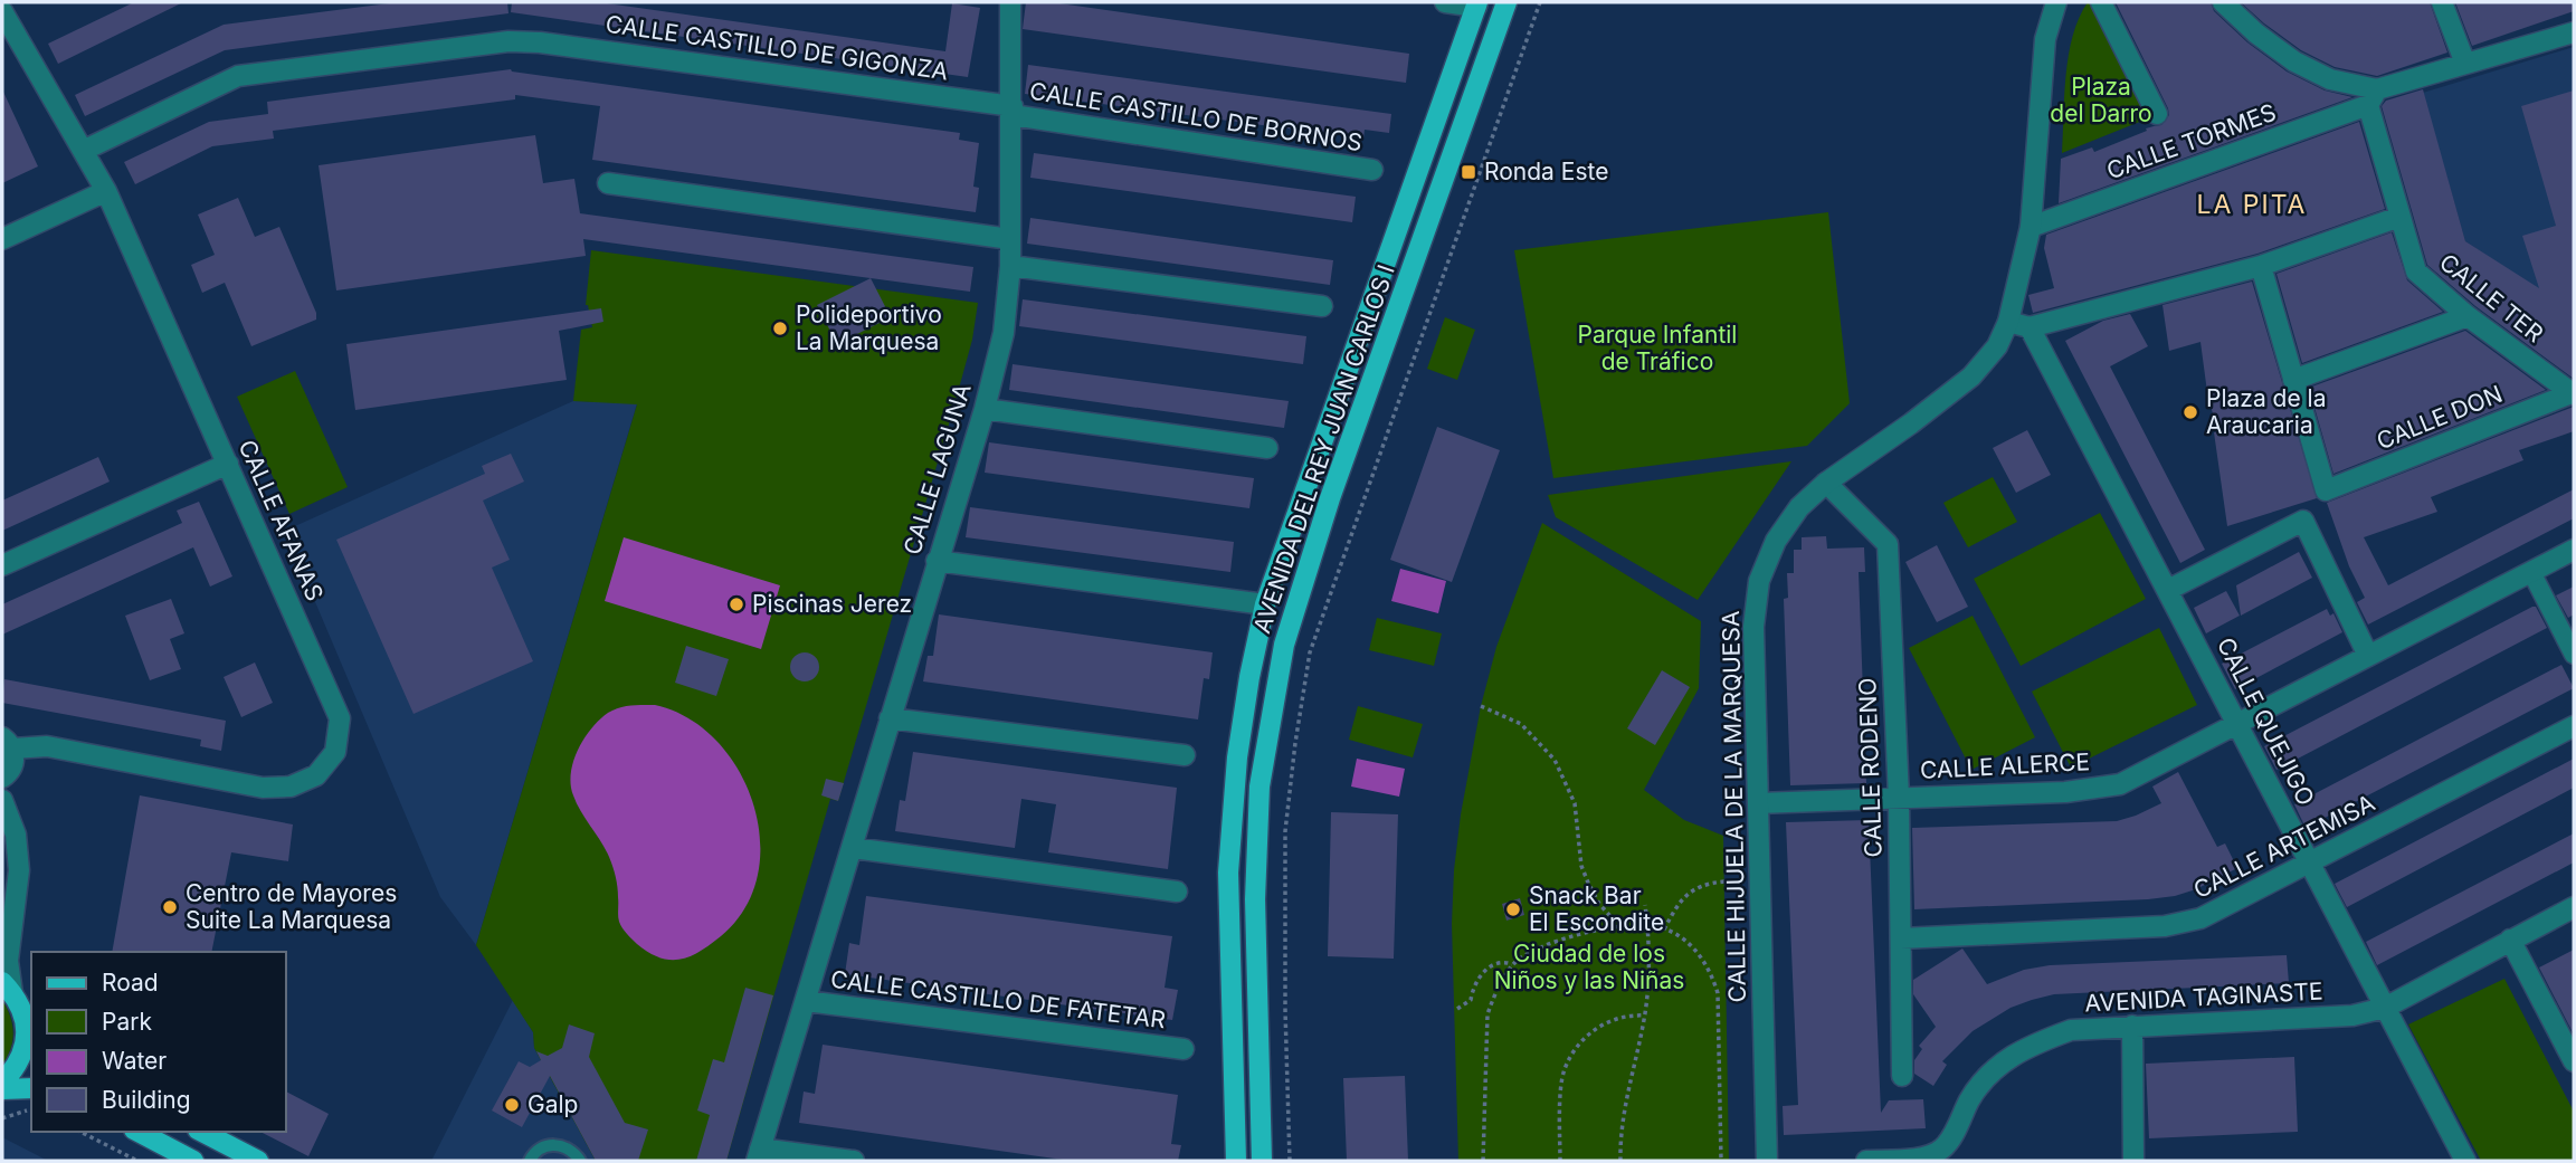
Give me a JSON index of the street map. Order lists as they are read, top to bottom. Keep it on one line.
{"streets":{"main road":["AVENIDA DEL REY JUAN CARLOS I"],"street":["CALLE CASTILLO DE GIGONZA","CALLE CASTILLO DE BORNOS","CALLE TORMES","CALLE TER","CALLE DON","CALLE LAGUNA","CALLE AFANAS","CALLE QUEJIGO","CALLE ALERCE","CALLE RODENO","CALLE HIJUELA DE LA MARQUESA","CALLE ARTEMISA","AVENIDA TAGINASTE","CALLE CASTILLO DE FATETAR"]},"crossings":[["CALLE CASTILLO DE GIGONZA","CALLE CASTILLO DE BORNOS"],["CALLE CASTILLO DE GIGONZA","CALLE LAGUNA"],["CALLE CASTILLO DE GIGONZA","CALLE AFANAS"],["CALLE CASTILLO DE BORNOS","CALLE LAGUNA"],["CALLE TORMES","CALLE TER"],["CALLE TORMES","CALLE HIJUELA DE LA MARQUESA"],["CALLE TER","CALLE DON"],["CALLE LAGUNA","CALLE CASTILLO DE FATETAR"],["CALLE QUEJIGO","CALLE ALERCE"],["CALLE QUEJIGO","CALLE ARTEMISA"],["CALLE QUEJIGO","AVENIDA TAGINASTE"],["CALLE ALERCE","CALLE RODENO"],["CALLE ALERCE","CALLE HIJUELA DE LA MARQUESA"],["CALLE RODENO","CALLE HIJUELA DE LA MARQUESA"],["CALLE RODENO","CALLE ARTEMISA"]],"districts":["LA PITA"],"parks":["Plaza del Darro","Parque Infantil de Tráfico","Ciudad de los Niños y las Niñas"],"places":{"transit":["Ronda Este"],"other":["Polideportivo La Marquesa","Plaza de la Araucaria","Piscinas Jerez","Centro de Mayores Suite La Marquesa","Snack Bar El Escondite","Galp"]},"legend":["Road","Park","Water","Building"]}
